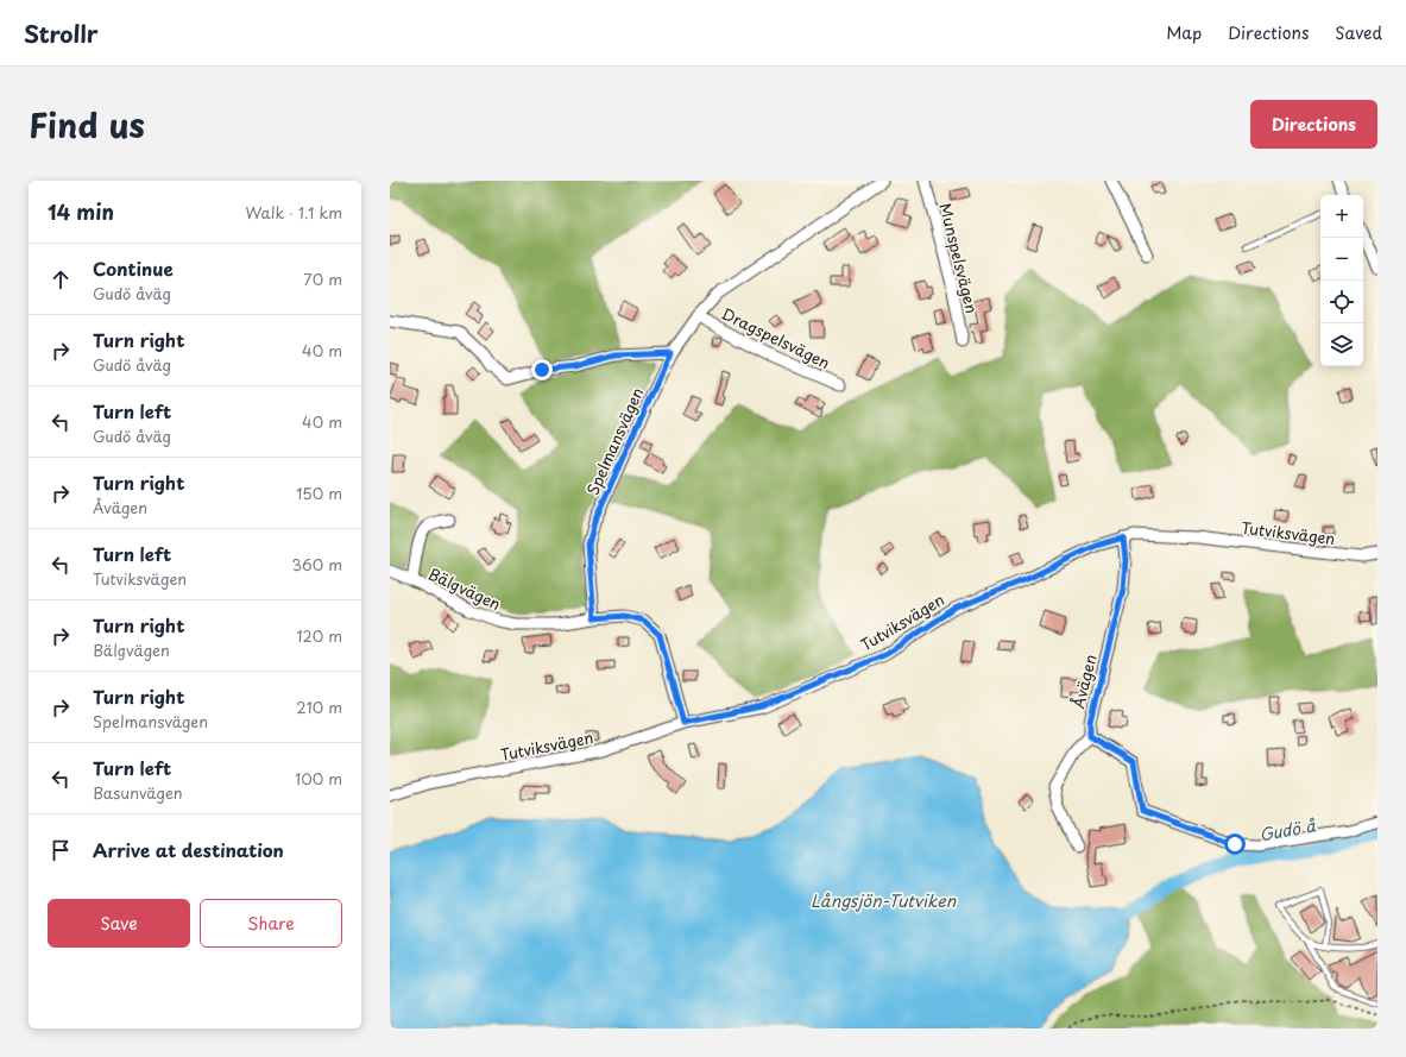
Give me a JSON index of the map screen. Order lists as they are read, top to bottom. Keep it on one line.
{"streets":{"street":["Munspelsvägen","Dragspelsvägen","Spelmansvägen","Tutviksvägen","Bälgvägen","Åvägen"]},"crossings":[["Dragspelsvägen","Spelmansvägen"],["Spelmansvägen","Bälgvägen"],["Tutviksvägen","Bälgvägen"],["Tutviksvägen","Åvägen"]],"water":["Gudö å","Långsjön-Tutviken"],"page":{"header":"Strollr","nav":["Map","Directions","Saved"],"title":"Find us","buttons":["Directions",["Save","Share"]],"heading":["14 min","Walk · 1.1 km"],"map_buttons":["+","−"],"list":[["Continue","Gudö åväg","70 m"],["Turn right","Gudö åväg","40 m"],["Turn left","Gudö åväg","40 m"],["Turn right","Åvägen","150 m"],["Turn left","Tutviksvägen","360 m"],["Turn right","Bälgvägen","120 m"],["Turn right","Spelmansvägen","210 m"],["Turn left","Basunvägen","100 m"],"Arrive at destination"]}}
